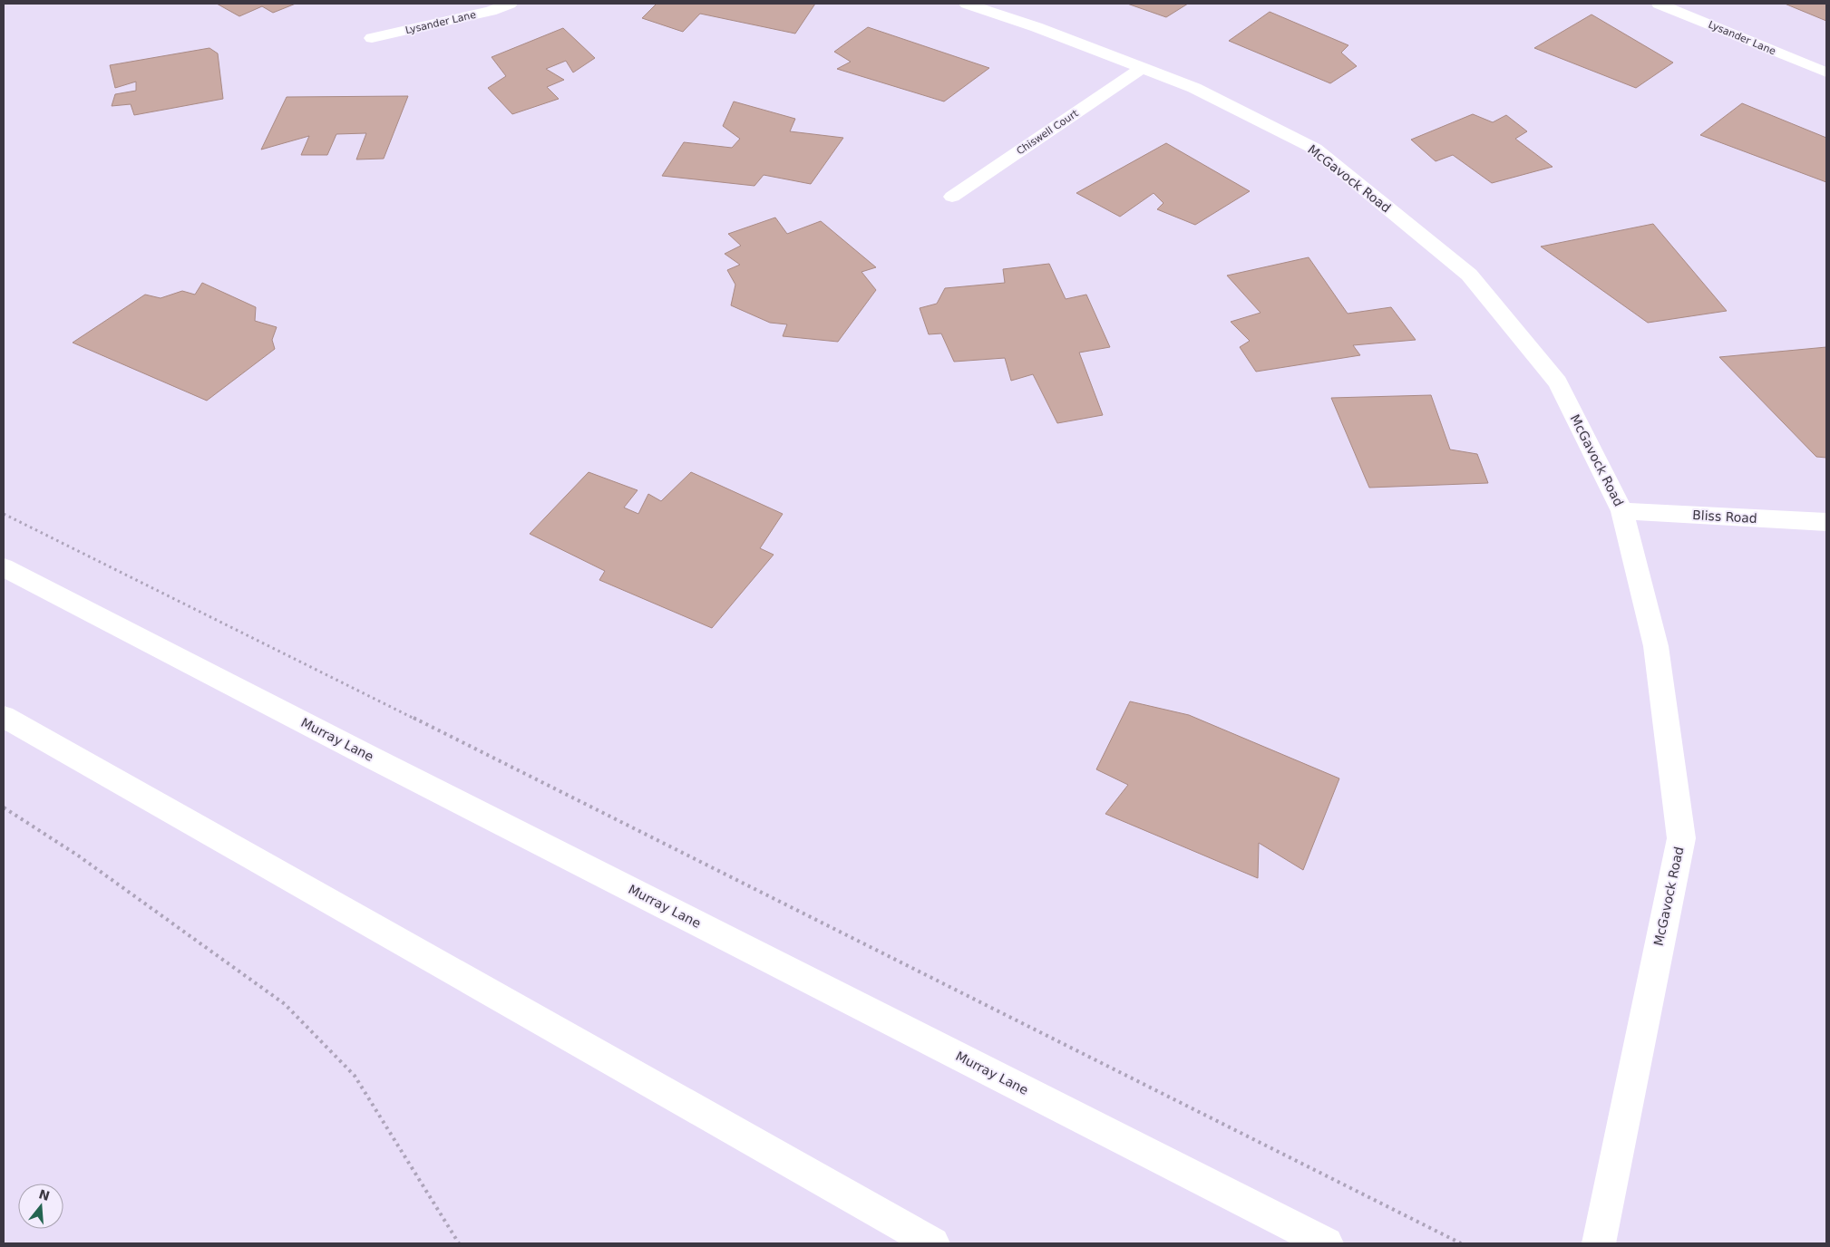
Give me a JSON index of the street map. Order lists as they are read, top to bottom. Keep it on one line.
{"streets":{"street":["Lysander Lane","Chiswell Court","McGavock Road","Bliss Road","Murray Lane"]},"crossings":[["Chiswell Court","McGavock Road"],["McGavock Road","Bliss Road"]],"north":"top"}
